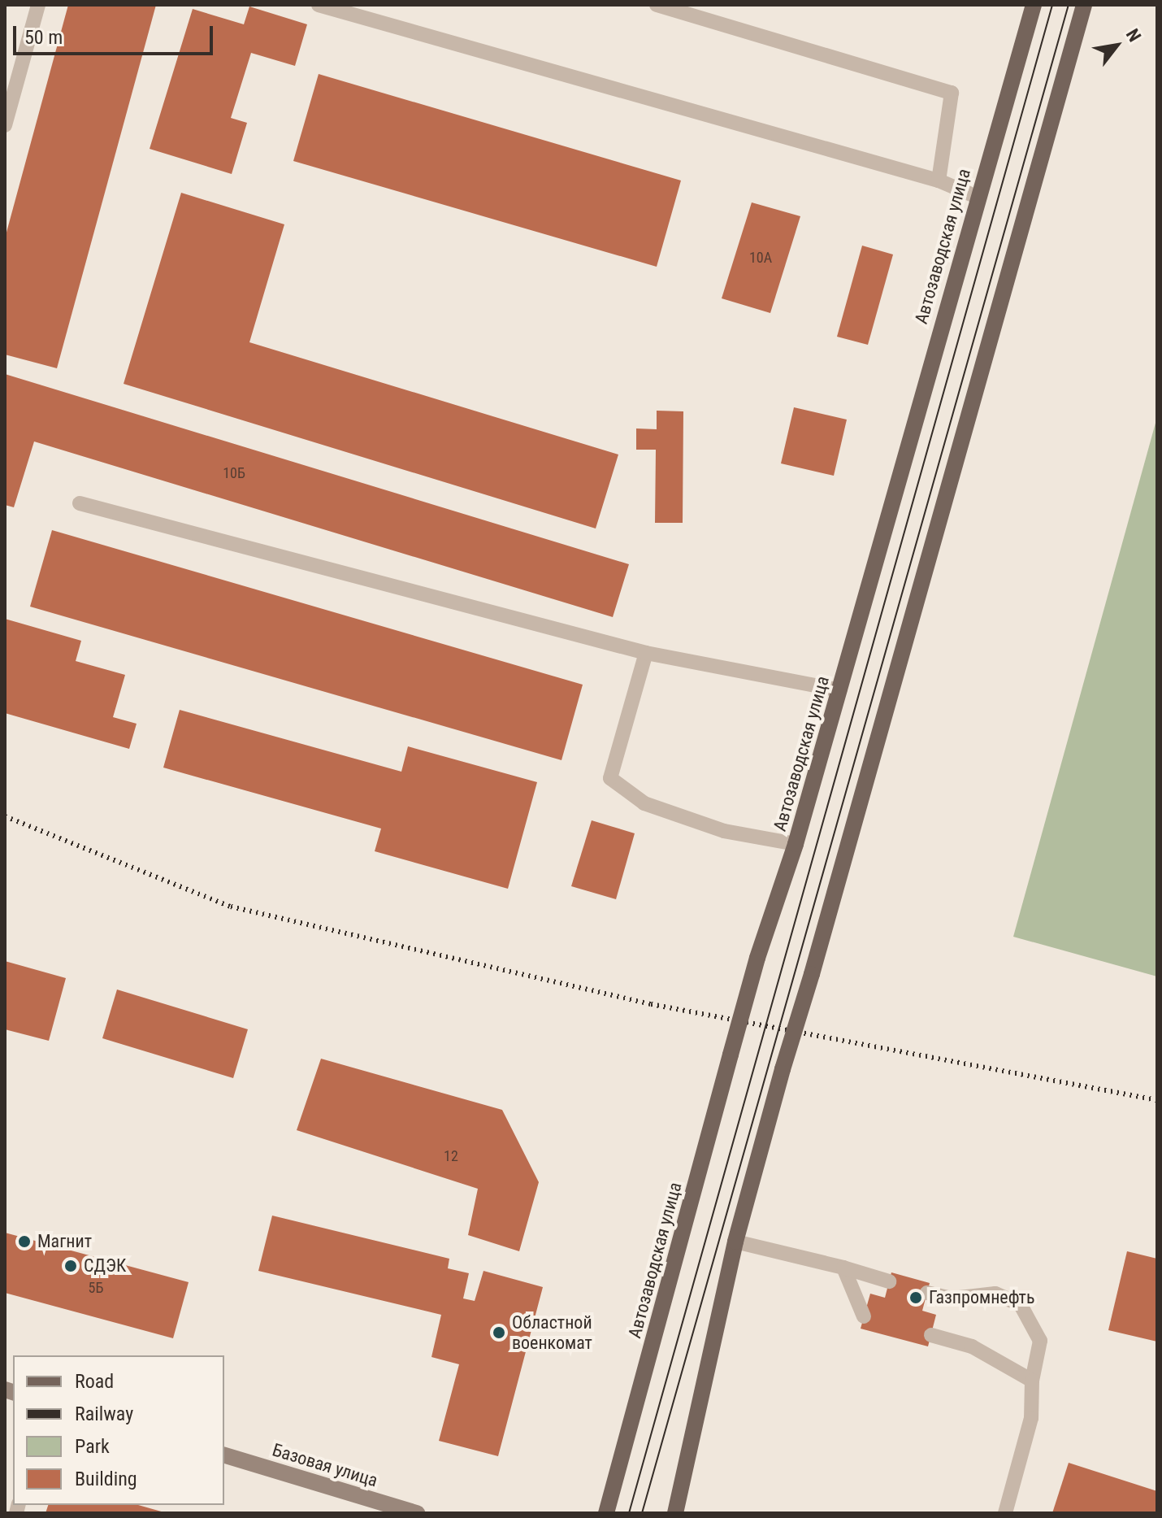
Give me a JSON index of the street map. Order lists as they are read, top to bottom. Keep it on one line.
{"streets":{"main road":["Автозаводская улица","Базовая улица"]},"places":["Магнит","СДЭК","Газпромнефть","Областной военкомат"],"house_numbers":["10А","10Б","12","5Б"],"legend":["Road","Railway","Park","Building"],"scale_bar":"50 m","north":"top right"}
